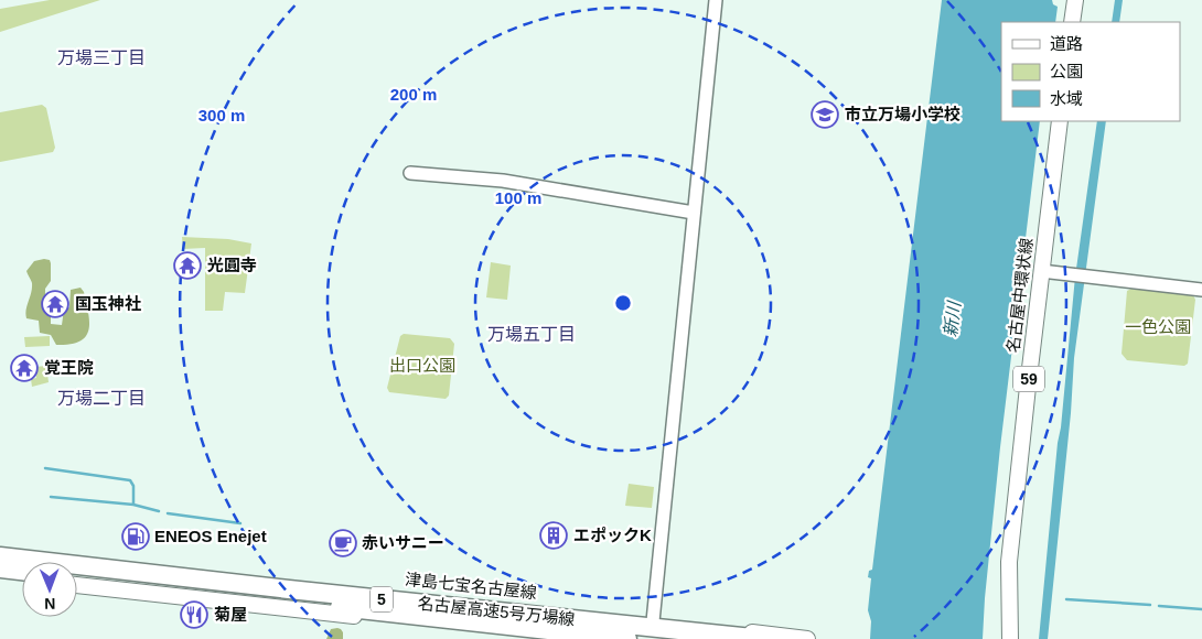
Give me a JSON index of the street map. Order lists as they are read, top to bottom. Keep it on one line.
{"streets":{"highway":["5","名古屋高速5号万場線"],"main road":["名古屋中環状線","59","津島七宝名古屋線"]},"crossings":[["津島七宝名古屋線","名古屋高速5号万場線"]],"districts":["万場三丁目","万場五丁目","万場二丁目"],"water":["新川"],"parks":["一色公園","出口公園"],"places":{"school or university":["市立万場小学校"],"temple":["光圓寺","国玉神社","覚王院"],"building":["エポックK"],"fuel station":["ENEOS Enejet"],"cafe":["赤いサニー"],"restaurant":["菊屋"]},"legend":["道路","公園","水域"],"north":"bottom","rings":["200 m","300 m","100 m"]}
